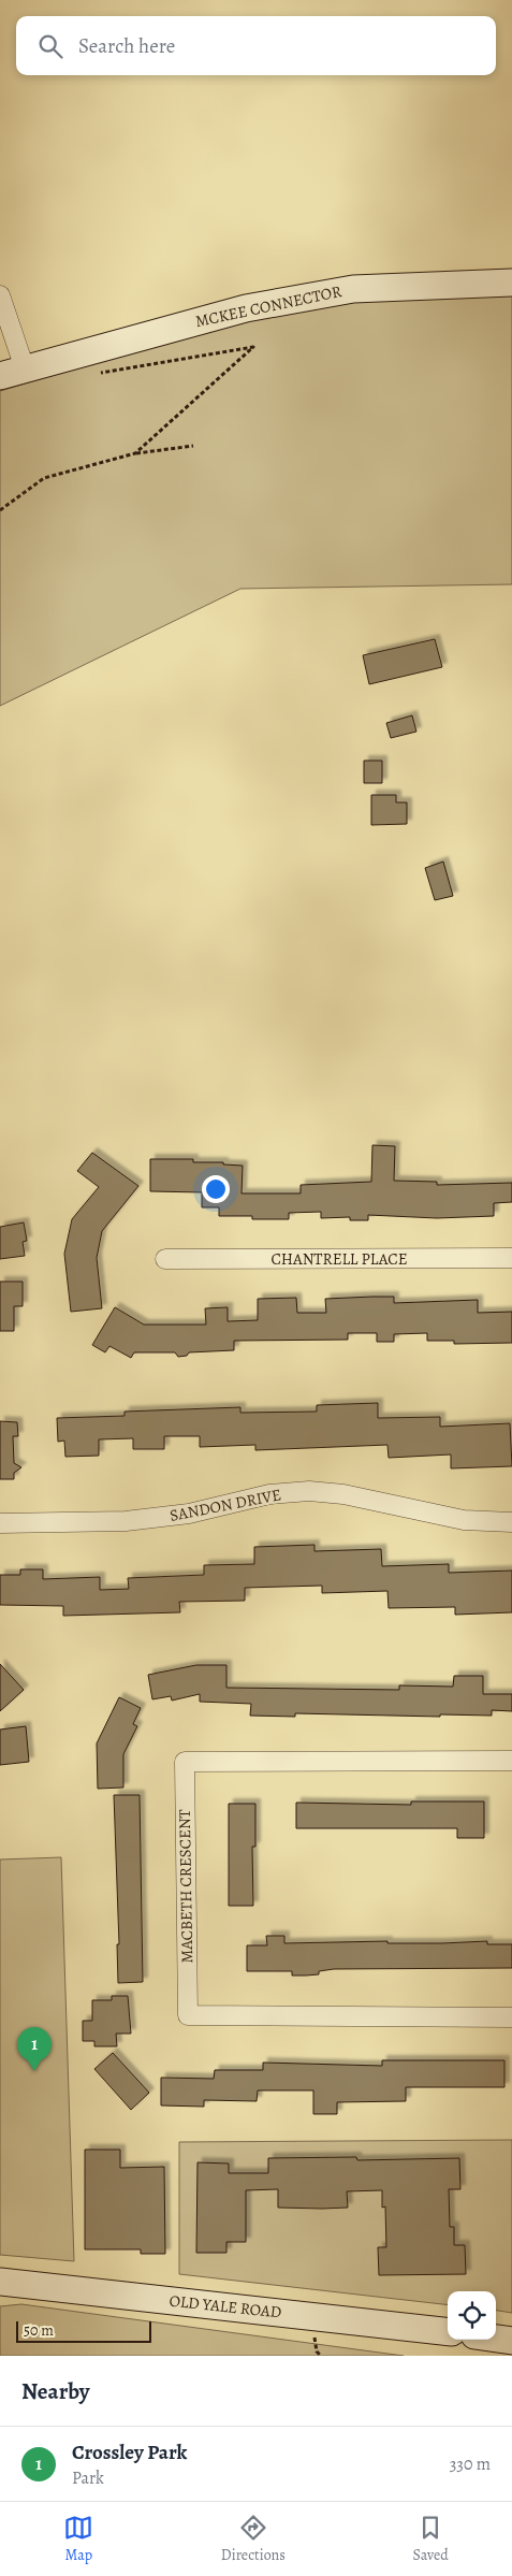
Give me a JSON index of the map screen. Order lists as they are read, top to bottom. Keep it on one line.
{"streets":{"main road":["MCKEE CONNECTOR","OLD YALE ROAD"],"street":["CHANTRELL PLACE","SANDON DRIVE","MACBETH CRESCENT"]},"scale_bar":"50 m","page":{"search":"Search here","pins":"1","scale":"50 m","heading":"Nearby","list":[{"mark":"1","name":"Crossley Park","note":"Park","value":"330 m"}],"nav":["Map","Directions","Saved"]}}
